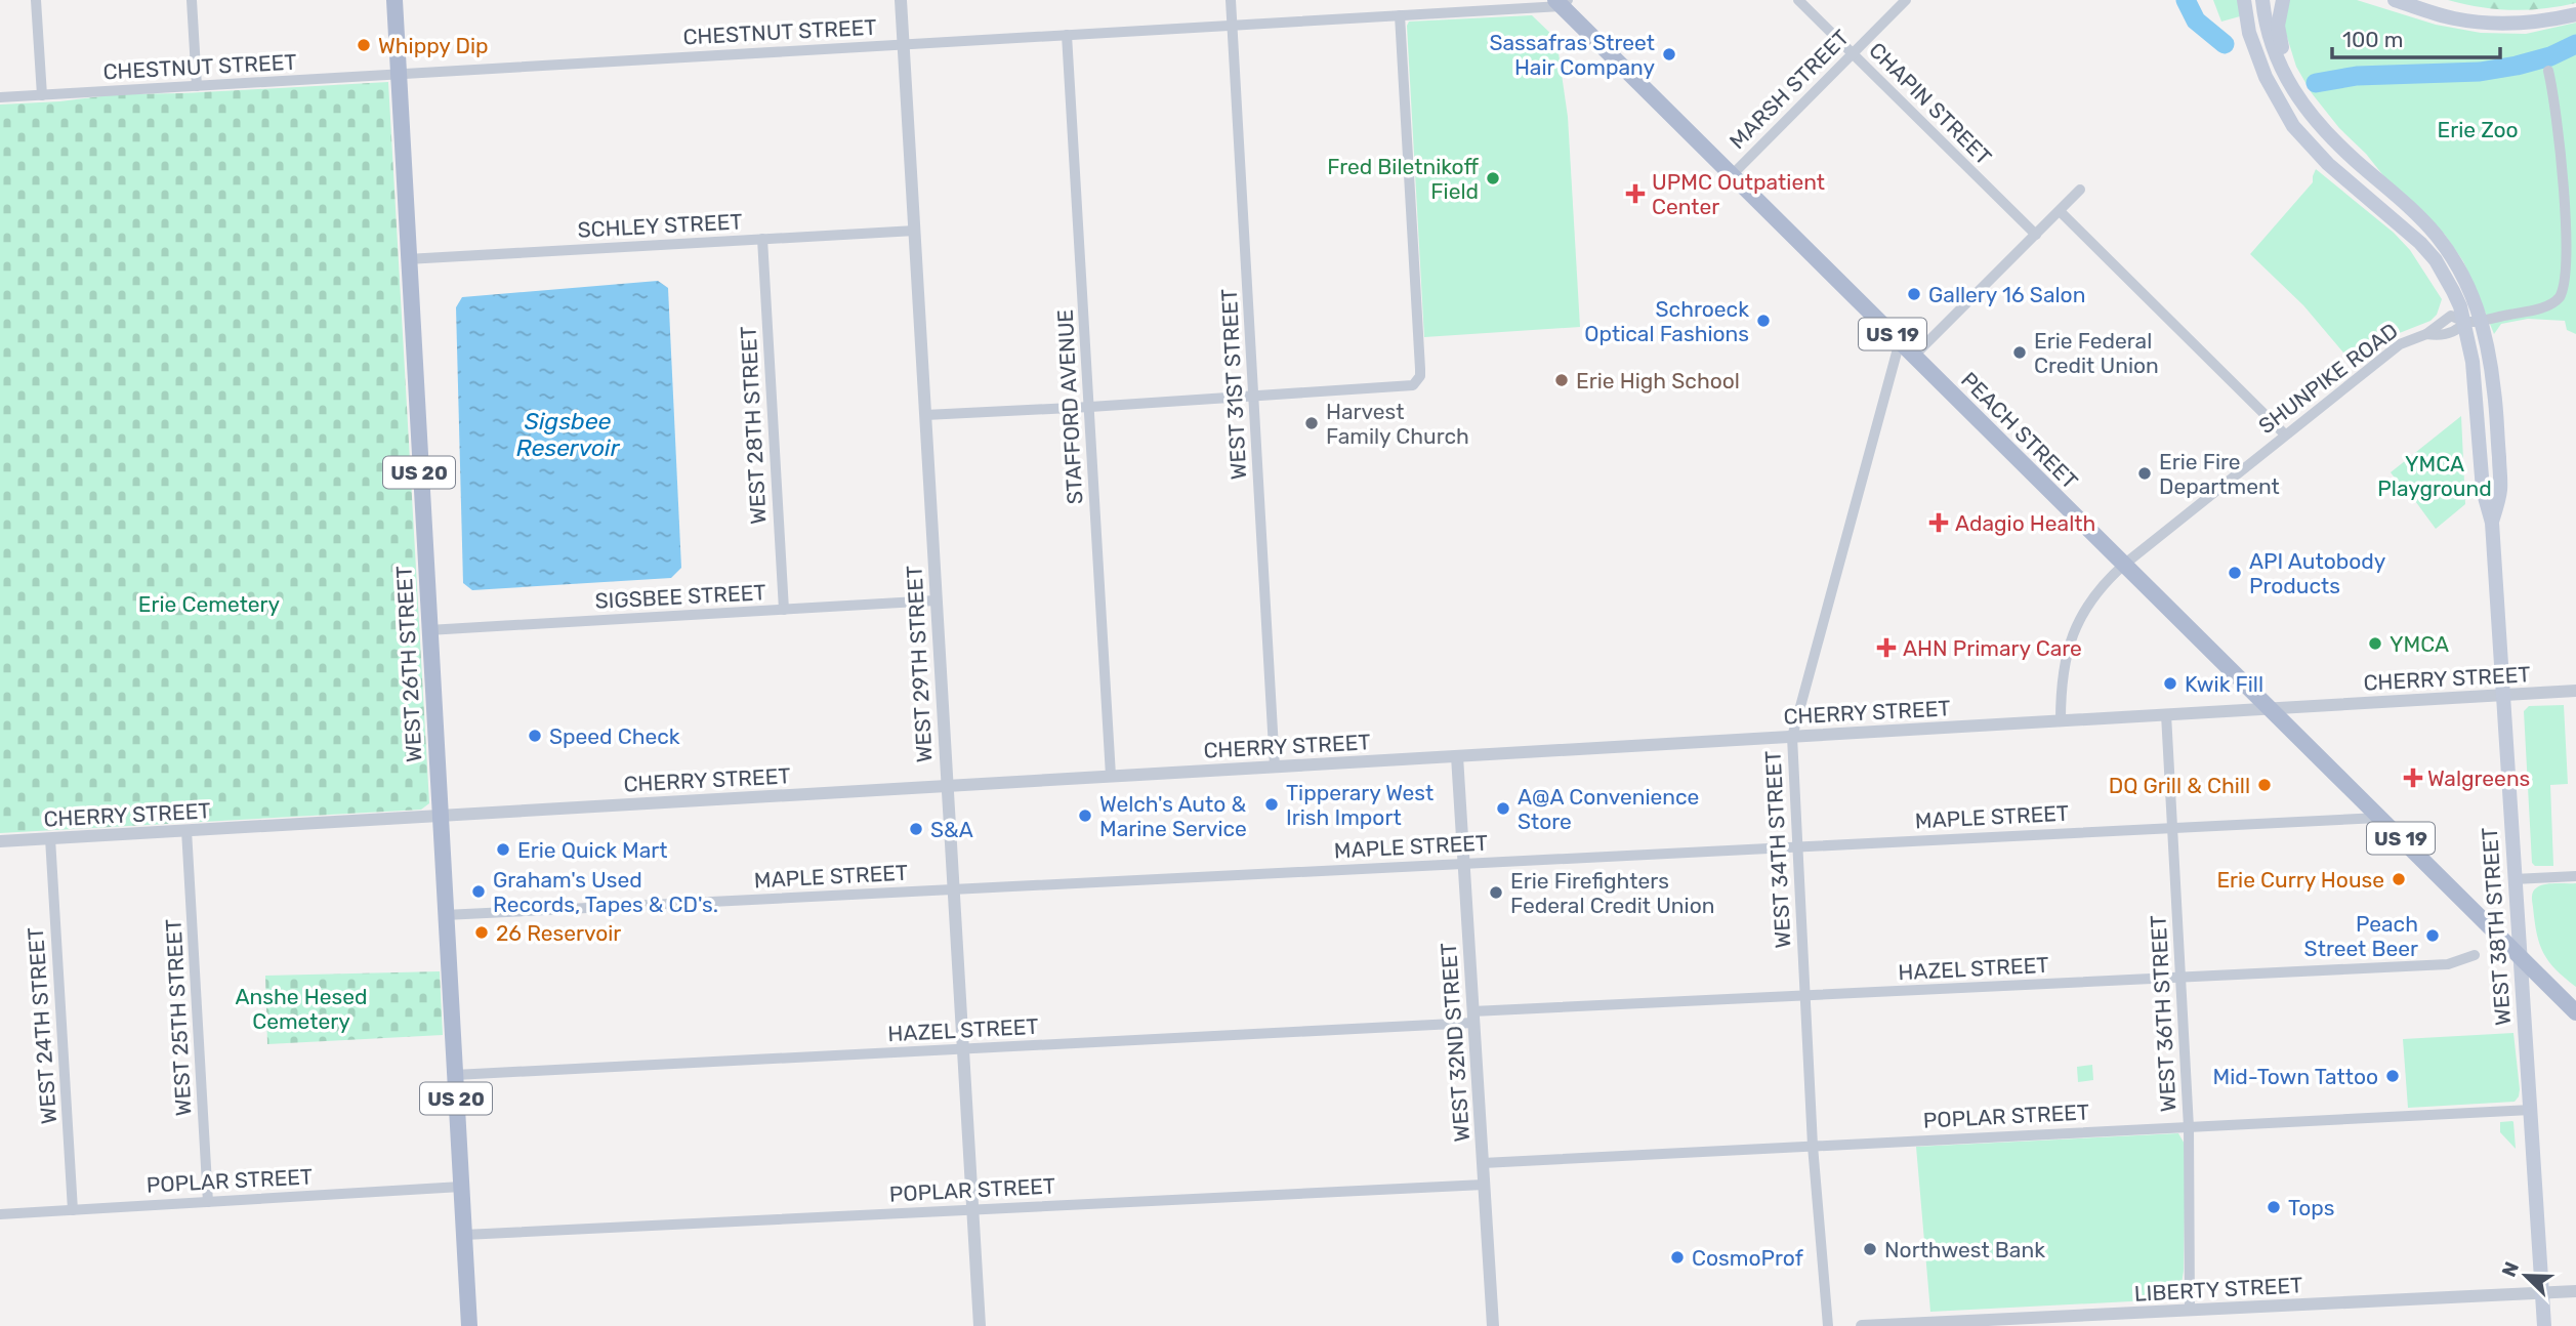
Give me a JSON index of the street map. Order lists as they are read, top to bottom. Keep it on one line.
{"streets":{"main road":["US 19","PEACH STREET","US 20","WEST 26TH STREET","WEST 38TH STREET"],"street":["CHESTNUT STREET","MARSH STREET","CHAPIN STREET","SCHLEY STREET","SHUNPIKE ROAD","WEST 31ST STREET","STAFFORD AVENUE","WEST 28TH STREET","SIGSBEE STREET","WEST 29TH STREET","CHERRY STREET","MAPLE STREET","WEST 34TH STREET","HAZEL STREET","WEST 36TH STREET","WEST 25TH STREET","WEST 24TH STREET","WEST 32ND STREET","POPLAR STREET","LIBERTY STREET"]},"crossings":[["CHESTNUT STREET","WEST 31ST STREET"],["CHESTNUT STREET","STAFFORD AVENUE"],["CHESTNUT STREET","PEACH STREET"],["CHESTNUT STREET","WEST 26TH STREET"],["CHESTNUT STREET","WEST 29TH STREET"],["MARSH STREET","CHAPIN STREET"],["MARSH STREET","PEACH STREET"],["SCHLEY STREET","WEST 28TH STREET"],["SCHLEY STREET","WEST 26TH STREET"],["SCHLEY STREET","WEST 29TH STREET"],["SHUNPIKE ROAD","PEACH STREET"],["SHUNPIKE ROAD","CHERRY STREET"],["SHUNPIKE ROAD","WEST 38TH STREET"],["WEST 31ST STREET","CHERRY STREET"],["STAFFORD AVENUE","CHERRY STREET"],["WEST 28TH STREET","SIGSBEE STREET"],["PEACH STREET","CHERRY STREET"],["PEACH STREET","MAPLE STREET"],["PEACH STREET","WEST 34TH STREET"],["PEACH STREET","WEST 38TH STREET"],["SIGSBEE STREET","WEST 26TH STREET"],["SIGSBEE STREET","WEST 29TH STREET"],["WEST 26TH STREET","CHERRY STREET"],["WEST 26TH STREET","MAPLE STREET"],["WEST 26TH STREET","HAZEL STREET"],["WEST 26TH STREET","POPLAR STREET"],["WEST 29TH STREET","CHERRY STREET"],["WEST 29TH STREET","MAPLE STREET"],["WEST 29TH STREET","HAZEL STREET"],["WEST 29TH STREET","POPLAR STREET"],["CHERRY STREET","WEST 34TH STREET"],["CHERRY STREET","WEST 38TH STREET"],["CHERRY STREET","WEST 36TH STREET"],["CHERRY STREET","WEST 25TH STREET"],["CHERRY STREET","WEST 24TH STREET"],["CHERRY STREET","WEST 32ND STREET"],["MAPLE STREET","WEST 34TH STREET"],["MAPLE STREET","WEST 36TH STREET"],["MAPLE STREET","WEST 32ND STREET"],["WEST 34TH STREET","HAZEL STREET"],["WEST 34TH STREET","POPLAR STREET"],["WEST 38TH STREET","POPLAR STREET"],["WEST 38TH STREET","LIBERTY STREET"],["HAZEL STREET","WEST 36TH STREET"],["HAZEL STREET","WEST 32ND STREET"],["WEST 36TH STREET","POPLAR STREET"],["WEST 36TH STREET","LIBERTY STREET"],["WEST 25TH STREET","POPLAR STREET"],["WEST 24TH STREET","POPLAR STREET"],["WEST 32ND STREET","POPLAR STREET"]],"water":["Sigsbee Reservoir"],"parks":["Erie Zoo","YMCA Playground","Erie Cemetery","Anshe Hesed Cemetery"],"places":{"other":["Whippy Dip","Sassafras Street Hair Company","Fred Biletnikoff Field","Gallery 16 Salon","Schroeck Optical Fashions","Erie Federal Credit Union","Erie High School","Harvest Family Church","Erie Fire Department","API Autobody Products","YMCA","Kwik Fill","Speed Check","DQ Grill & Chill","Tipperary West Irish Import","A@A Convenience Store","Welch's Auto & Marine Service","S&A","Erie Quick Mart","Erie Curry House","Graham's Used Records, Tapes & CD's.","Erie Firefighters Federal Credit Union","26 Reservoir","Peach Street Beer","Mid-Town Tattoo","Tops","Northwest Bank","CosmoProf"],"health":["UPMC Outpatient Center","Adagio Health","AHN Primary Care","Walgreens"]},"scale_bar":"100 m","north":"top left"}
